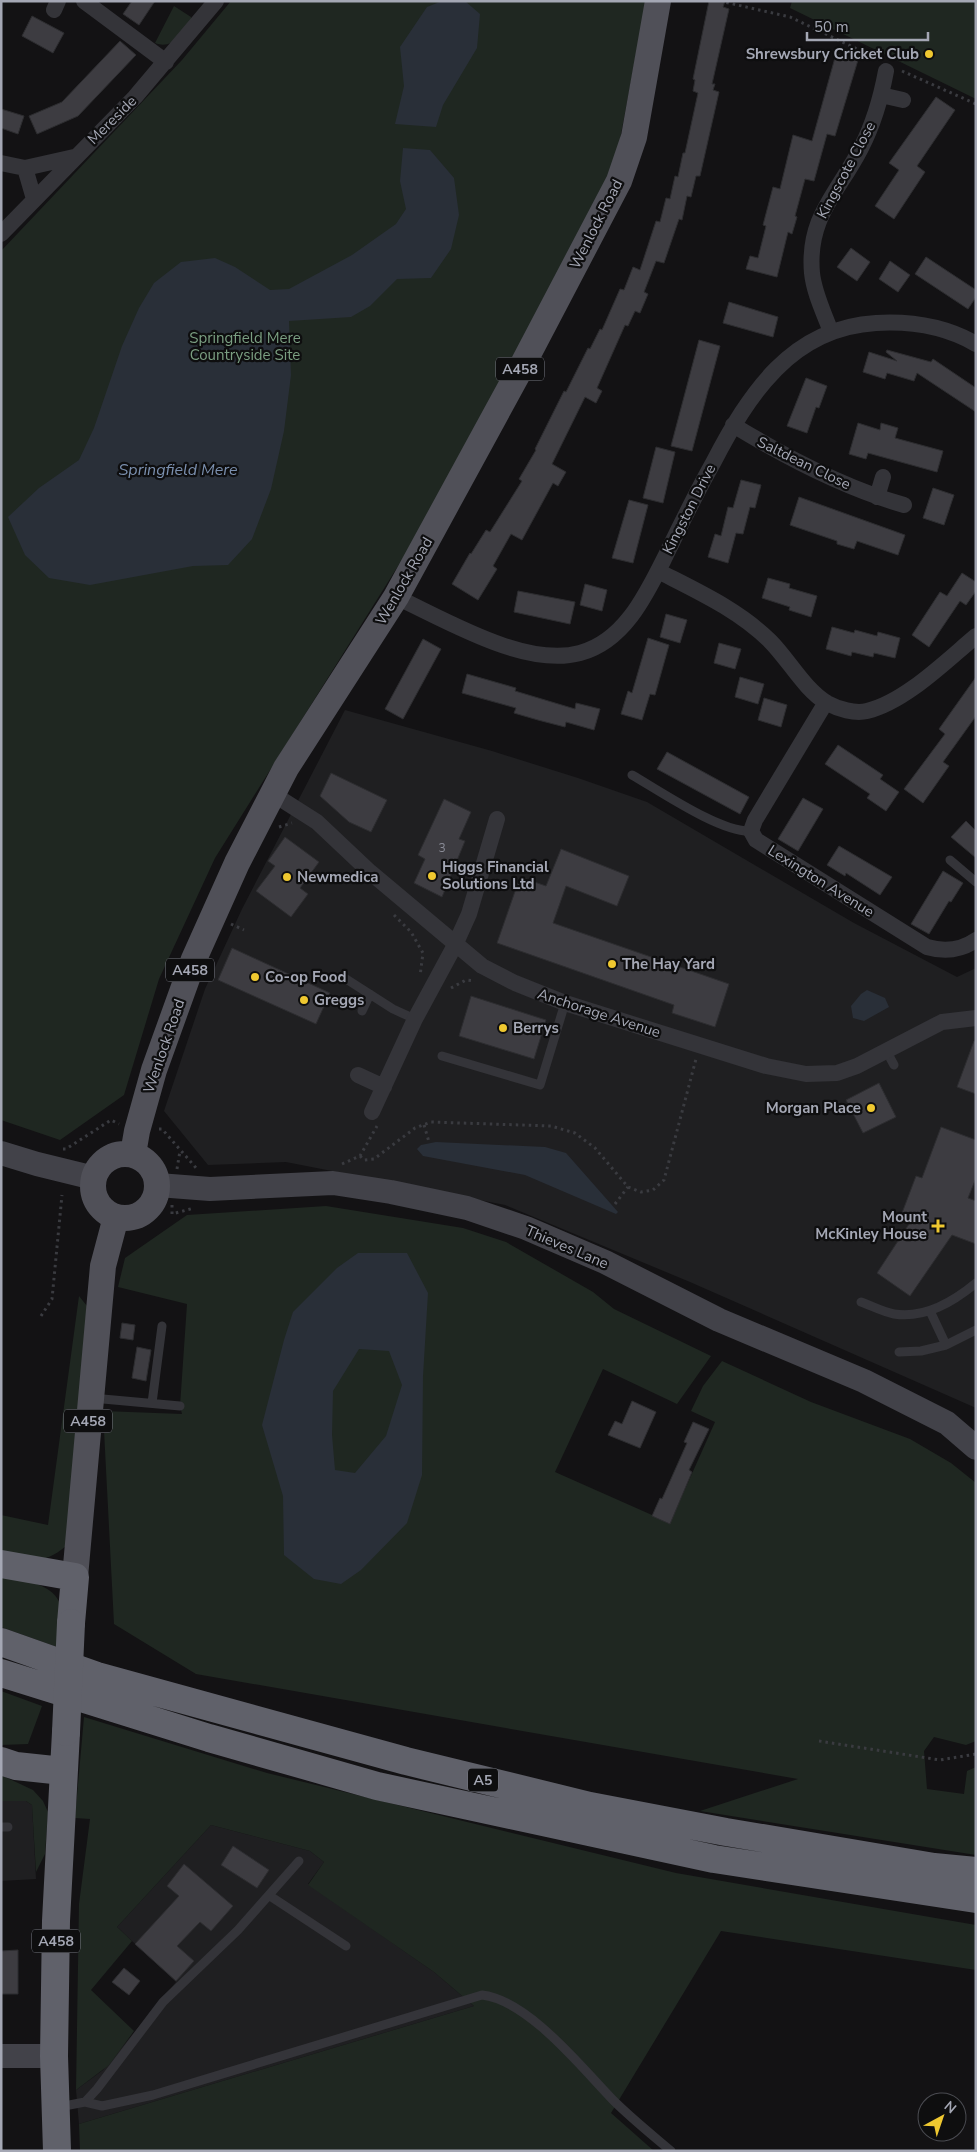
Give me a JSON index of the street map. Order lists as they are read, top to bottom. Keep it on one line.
{"streets":{"highway":["A458","A5"],"main road":["Wenlock Road","Thieves Lane"],"street":["Mereside","Kingscote Close","Saltdean Close","Kingston Drive","Lexington Avenue","Anchorage Avenue"]},"crossings":[["Kingscote Close","Kingston Drive"],["Wenlock Road","A458"],["Wenlock Road","Kingston Drive"],["Wenlock Road","Anchorage Avenue"],["Wenlock Road","Thieves Lane"],["A458","Thieves Lane"],["Saltdean Close","Kingston Drive"]],"water":["Springfield Mere"],"parks":["Springfield Mere Countryside Site"],"places":{"other":["Shrewsbury Cricket Club","Higgs Financial Solutions Ltd","Newmedica","The Hay Yard","Co-op Food","Greggs","Berrys","Morgan Place"],"health":["Mount McKinley House"]},"house_numbers":["3"],"scale_bar":"50 m","north":"top right"}
